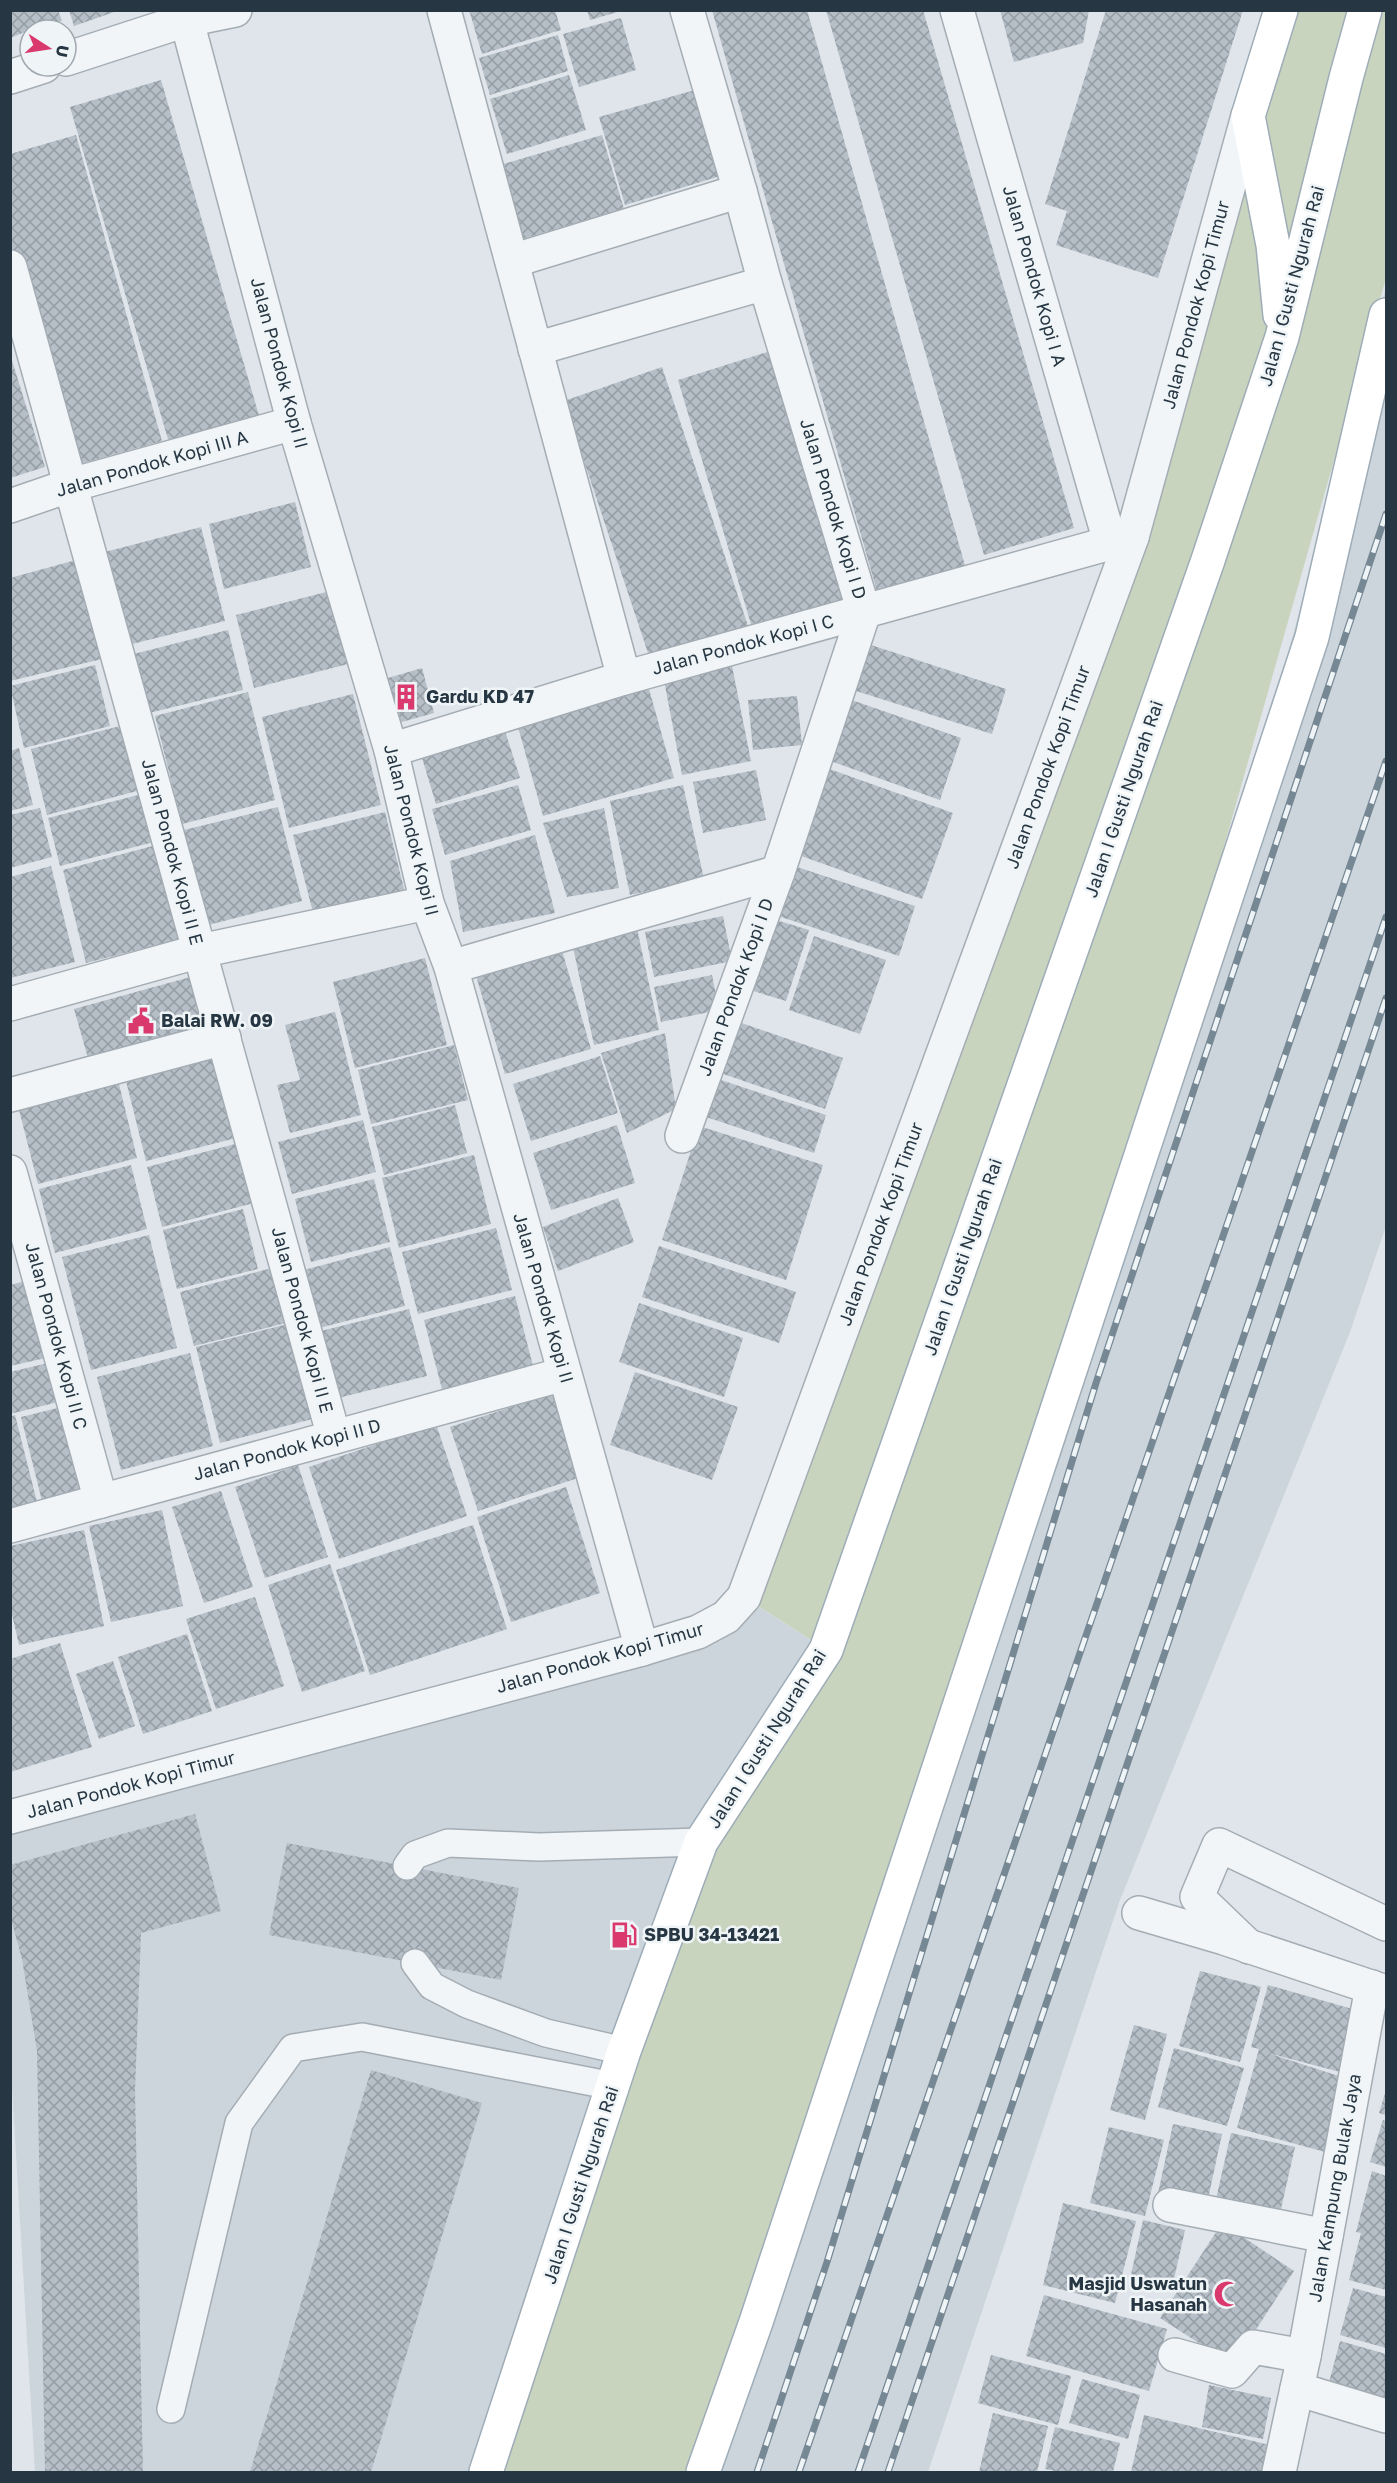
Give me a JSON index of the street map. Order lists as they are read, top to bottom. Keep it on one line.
{"streets":{"main road":["Jalan I Gusti Ngurah Rai"],"street":["Jalan Pondok Kopi I A","Jalan Pondok Kopi Timur","Jalan Pondok Kopi II","Jalan Pondok Kopi III A","Jalan Pondok Kopi I D","Jalan Pondok Kopi I C","Jalan Pondok Kopi II E","Jalan Pondok Kopi II C","Jalan Pondok Kopi II D","Jalan Kampung Bulak Jaya"]},"crossings":[["Jalan Pondok Kopi I A","Jalan Pondok Kopi Timur"],["Jalan Pondok Kopi I A","Jalan Pondok Kopi I C"],["Jalan Pondok Kopi Timur","Jalan Pondok Kopi II"],["Jalan Pondok Kopi Timur","Jalan Pondok Kopi I C"],["Jalan Pondok Kopi II","Jalan Pondok Kopi III A"],["Jalan Pondok Kopi II","Jalan Pondok Kopi I C"],["Jalan Pondok Kopi II","Jalan Pondok Kopi II D"],["Jalan Pondok Kopi III A","Jalan Pondok Kopi II E"],["Jalan Pondok Kopi I D","Jalan Pondok Kopi I C"],["Jalan Pondok Kopi II E","Jalan Pondok Kopi II D"],["Jalan Pondok Kopi II C","Jalan Pondok Kopi II D"]],"places":{"building":["Gardu KD 47"],"public building":["Balai RW. 09"],"fuel station":["SPBU 34-13421"],"mosque":["Masjid Uswatun Hasanah"]},"north":"right"}
